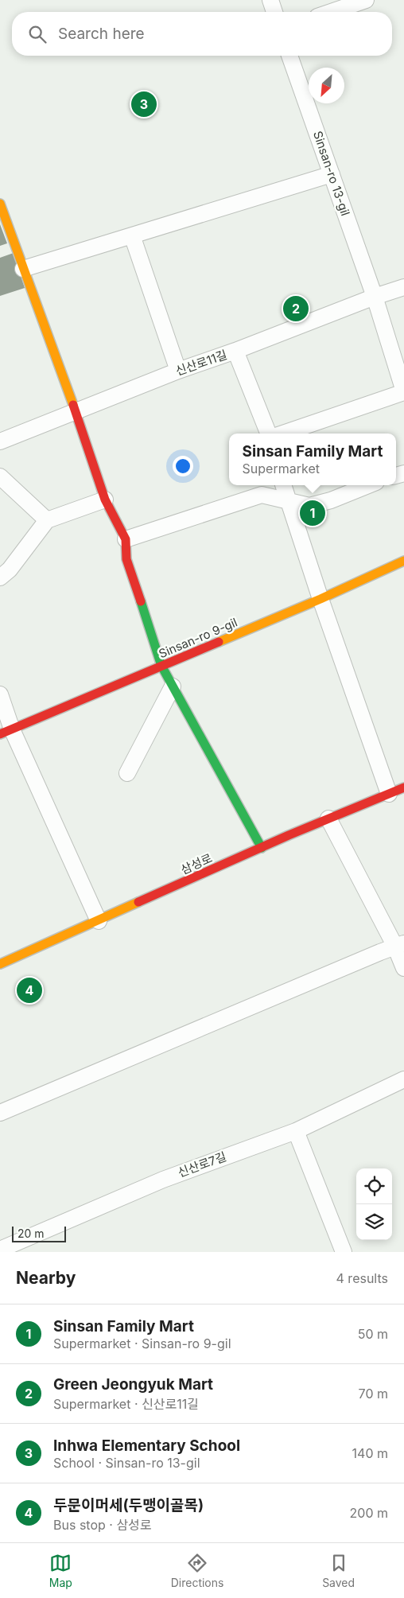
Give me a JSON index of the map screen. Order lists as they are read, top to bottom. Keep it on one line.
{"streets":{"street":["Sinsan-ro 13-gil","신산로11길","Sinsan-ro 9-gil","삼성로","신산로7길"]},"crossings":[["Sinsan-ro 13-gil","신산로11길"]],"scale_bar":"20 m","north":"bottom left","page":{"search":"Search here","pins":["3","2","1","4"],"popup":["Sinsan Family Mart","Supermarket"],"scale":"20 m","heading":["Nearby","4 results"],"list":[{"mark":"1","name":"Sinsan Family Mart","note":"Supermarket · Sinsan-ro 9-gil","value":"50 m"},{"mark":"2","name":"Green Jeongyuk Mart","note":"Supermarket · 신산로11길","value":"70 m"},{"mark":"3","name":"Inhwa Elementary School","note":"School · Sinsan-ro 13-gil","value":"140 m"},{"mark":"4","name":"두문이머세(두맹이골목)","note":"Bus stop · 삼성로","value":"200 m"}],"nav":["Map","Directions","Saved"]}}
